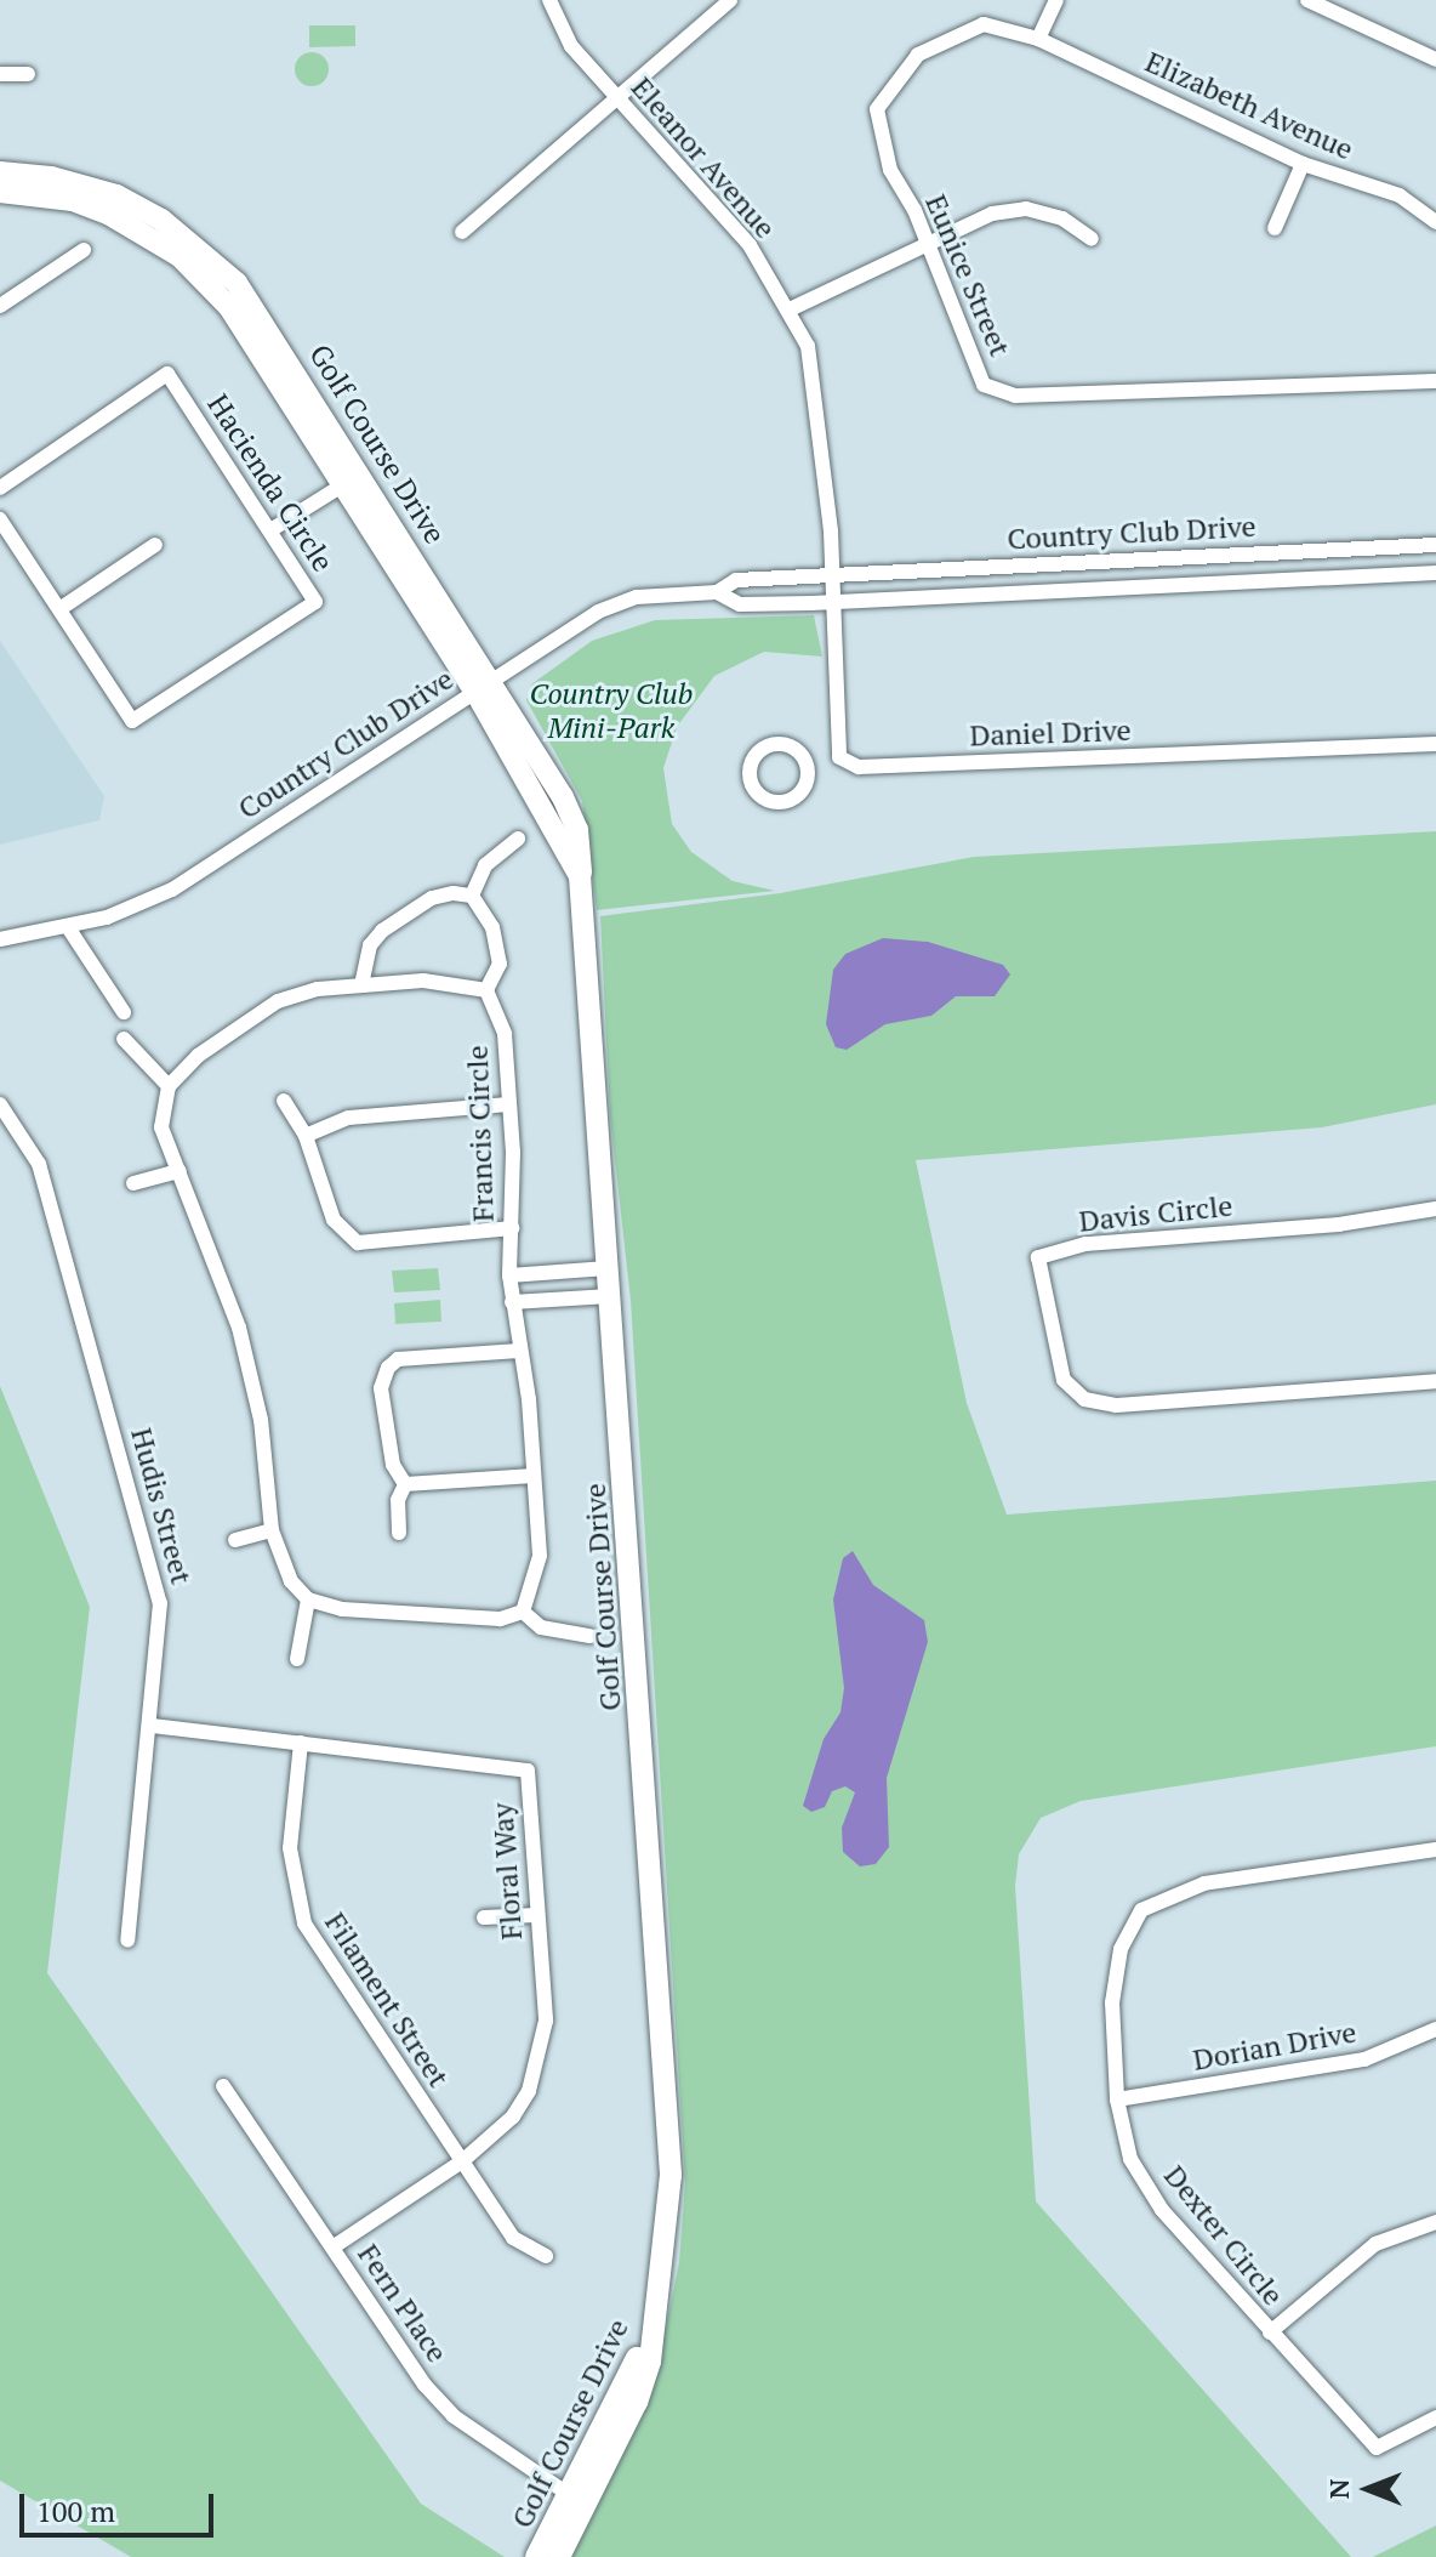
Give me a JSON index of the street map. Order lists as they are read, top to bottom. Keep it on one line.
{"streets":{"street":["Elizabeth Avenue","Eleanor Avenue","Eunice Street","Golf Course Drive","Hacienda Circle","Country Club Drive","Daniel Drive","Francis Circle","Davis Circle","Hudis Street","Floral Way","Filament Street","Dorian Drive","Dexter Circle","Fern Place"]},"crossings":[["Elizabeth Avenue","Eunice Street"],["Eleanor Avenue","Country Club Drive"],["Golf Course Drive","Country Club Drive"],["Golf Course Drive","Fern Place"],["Hudis Street","Floral Way"],["Floral Way","Filament Street"],["Floral Way","Fern Place"],["Dorian Drive","Dexter Circle"]],"parks":["Country Club Mini-Park"],"scale_bar":"100 m","north":"left"}
